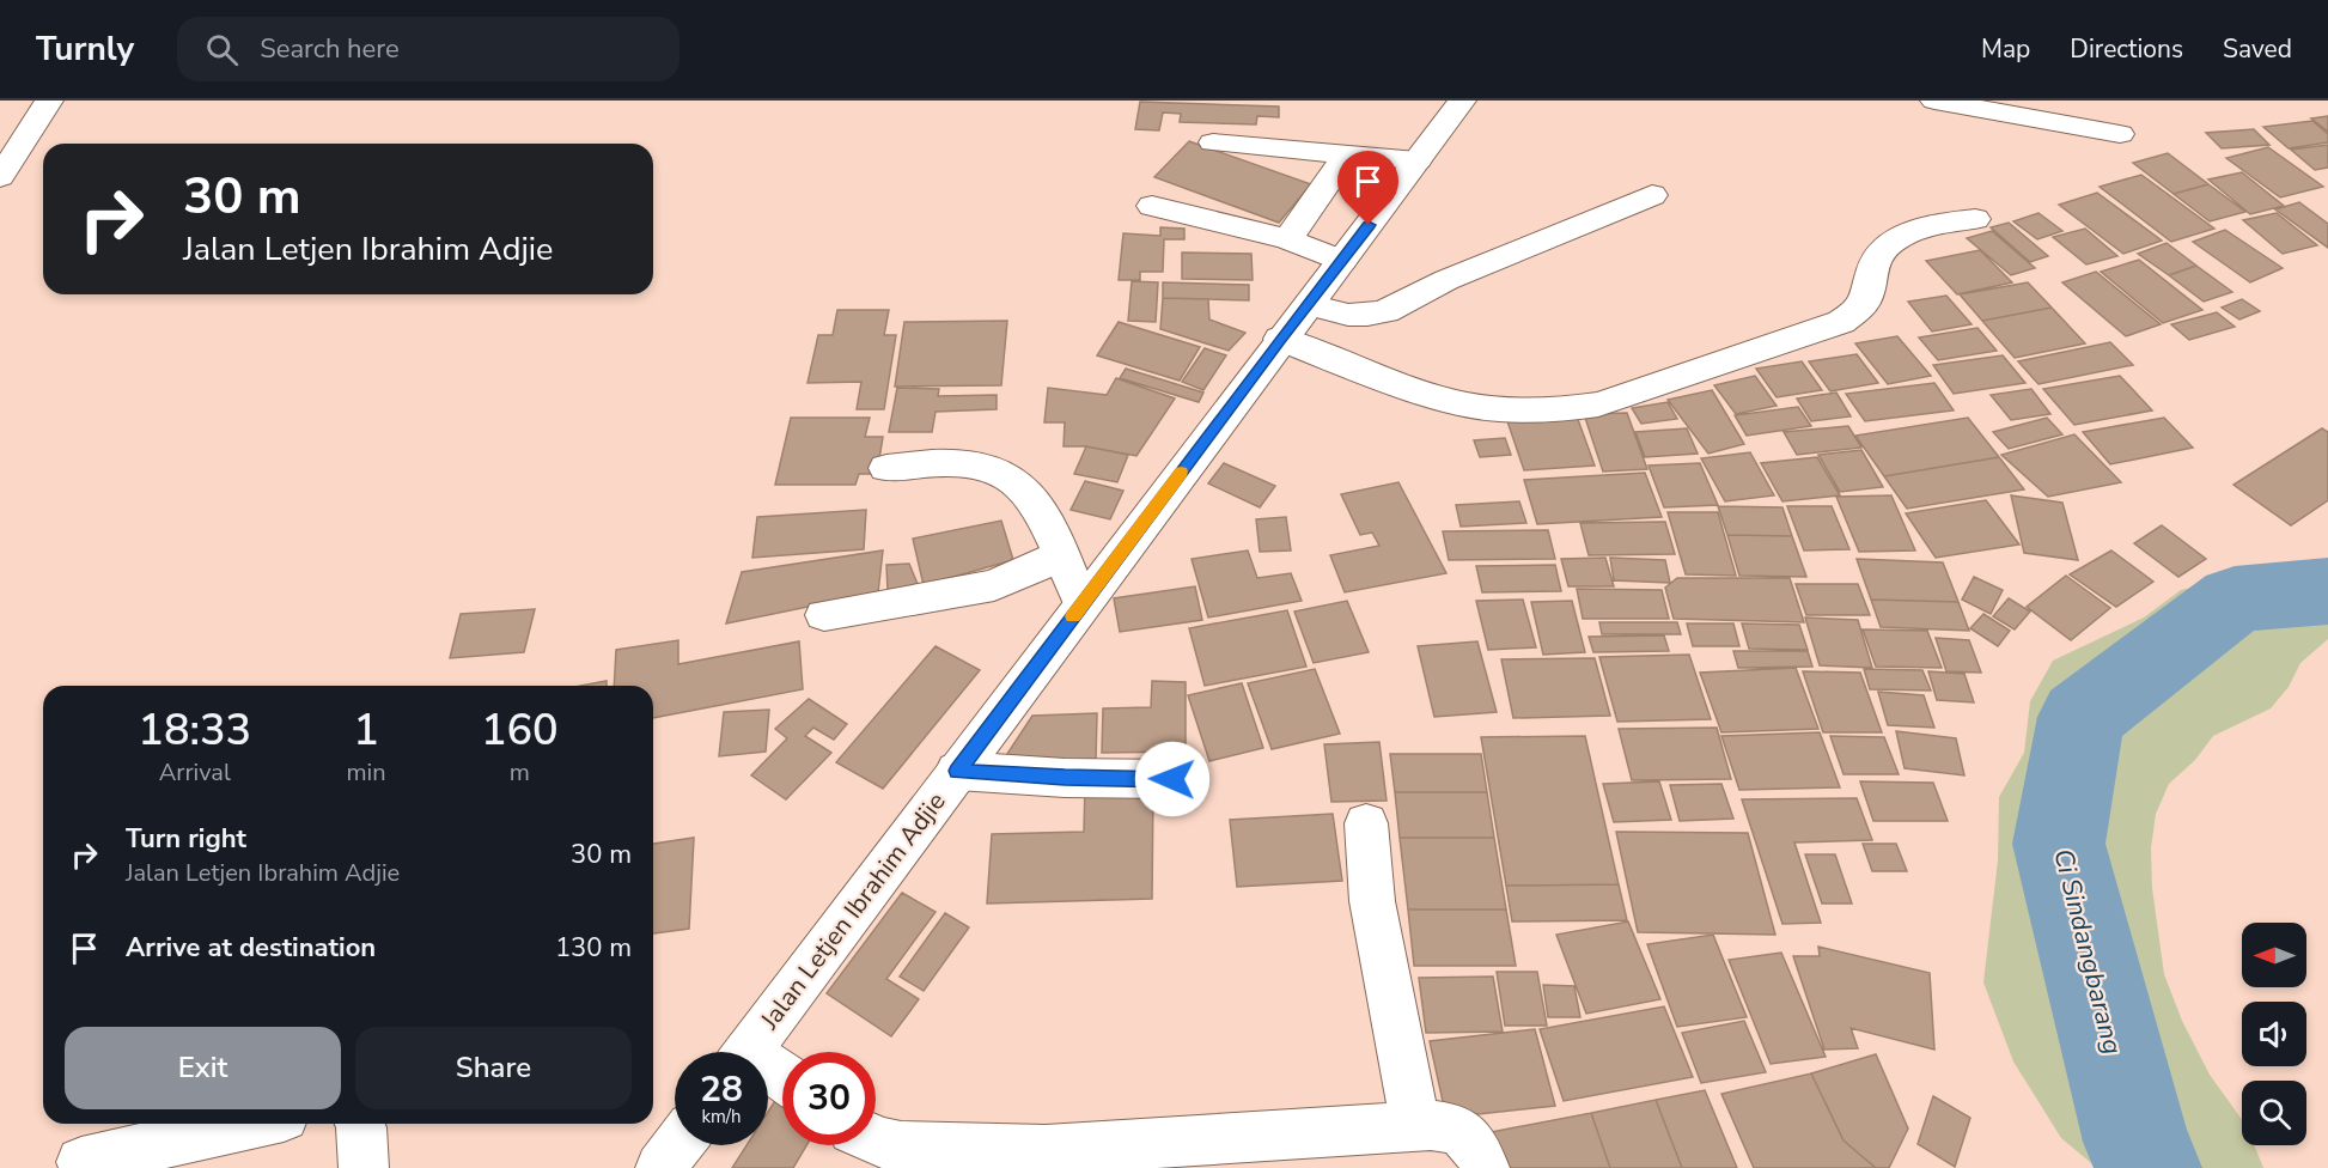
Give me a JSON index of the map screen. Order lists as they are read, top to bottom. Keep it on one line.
{"streets":{"street":["Jalan Letjen Ibrahim Adjie"]},"water":["Ci Sindangbarang"],"north":"left","page":{"header":"Turnly","search":"Search here","nav":["Map","Directions","Saved"],"turn":["30 m","Jalan Letjen Ibrahim Adjie"],"eta":["18:33","Arrival","1","min","160","m"],"list":[{"name":"Turn right","note":"Jalan Letjen Ibrahim Adjie","value":"30 m"},{"name":"Arrive at destination","value":"130 m"}],"buttons":["Exit","Share"],"speed":"28 km/h","limit":"30"}}
